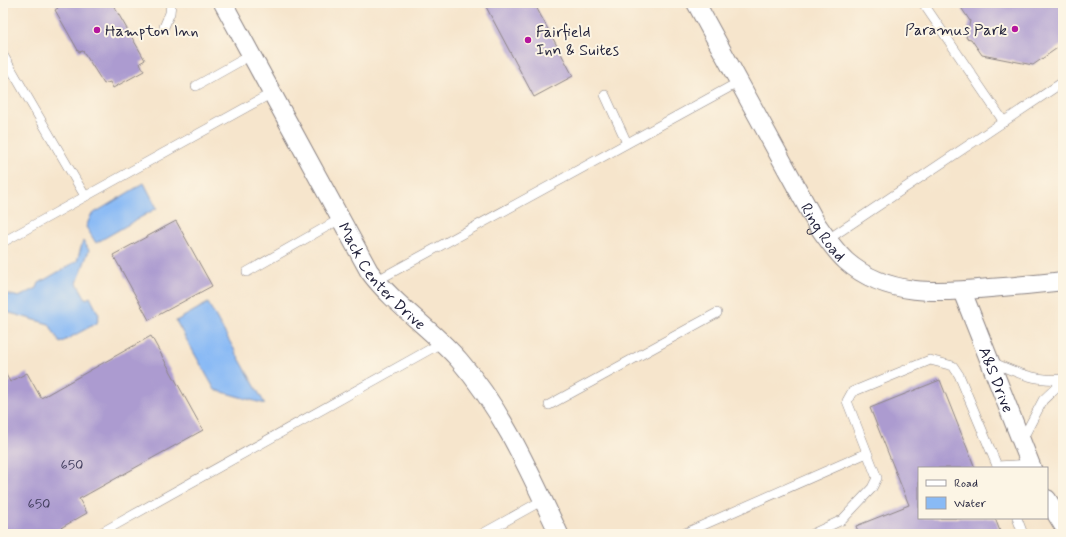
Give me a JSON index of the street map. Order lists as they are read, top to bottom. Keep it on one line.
{"streets":{"street":["Ring Road","Mack Center Drive","A&S Drive"]},"crossings":[["Ring Road","A&S Drive"]],"places":["Paramus Park","Hampton Inn","Fairfield Inn & Suites"],"house_numbers":["650","650"],"legend":["Road","Water"]}
